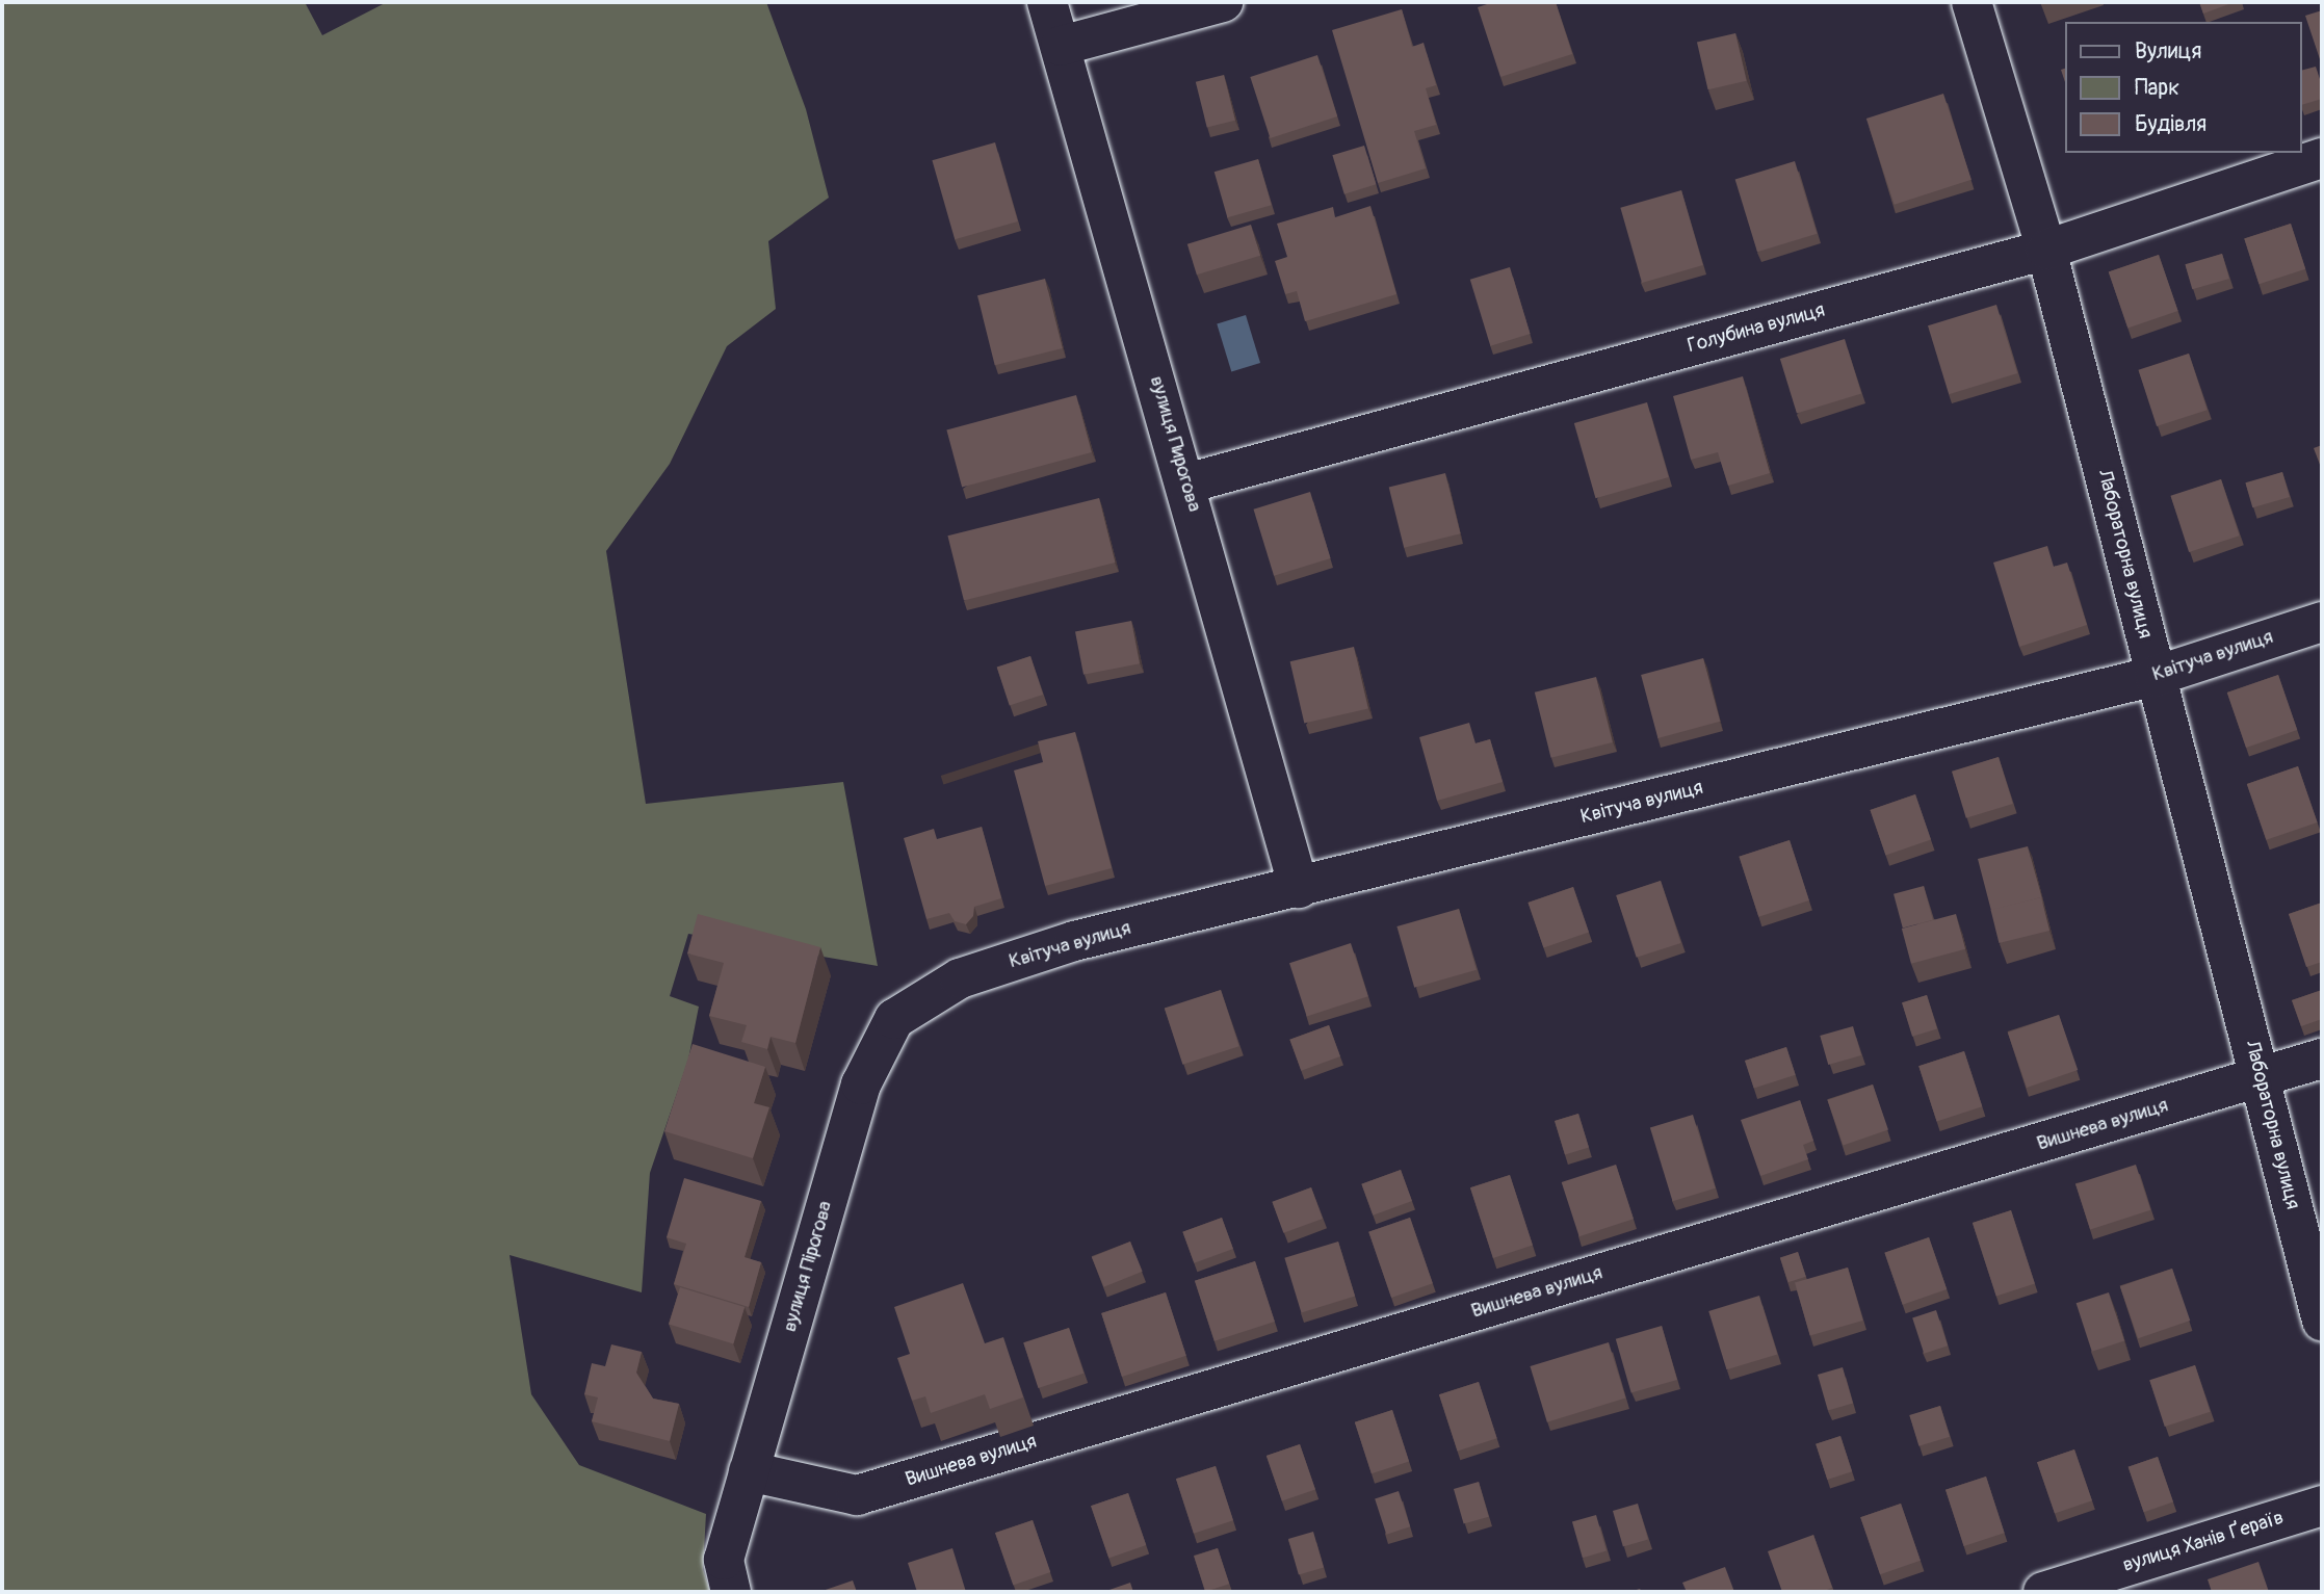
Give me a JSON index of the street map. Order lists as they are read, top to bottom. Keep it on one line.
{"streets":{"street":["Голубина вулиця","вулиця Пирогова","Лабораторна вулиця","Квітуча вулиця","Вишнева вулиця","вулиця Пірогова","вулиця Ханів Ґераїв"]},"crossings":[["Голубина вулиця","вулиця Пирогова"],["Голубина вулиця","Лабораторна вулиця"],["вулиця Пирогова","Квітуча вулиця"],["Лабораторна вулиця","Квітуча вулиця"],["Лабораторна вулиця","Вишнева вулиця"],["Квітуча вулиця","вулиця Пірогова"],["Вишнева вулиця","вулиця Пірогова"]],"legend":["Вулиця","Парк","Будівля"]}
